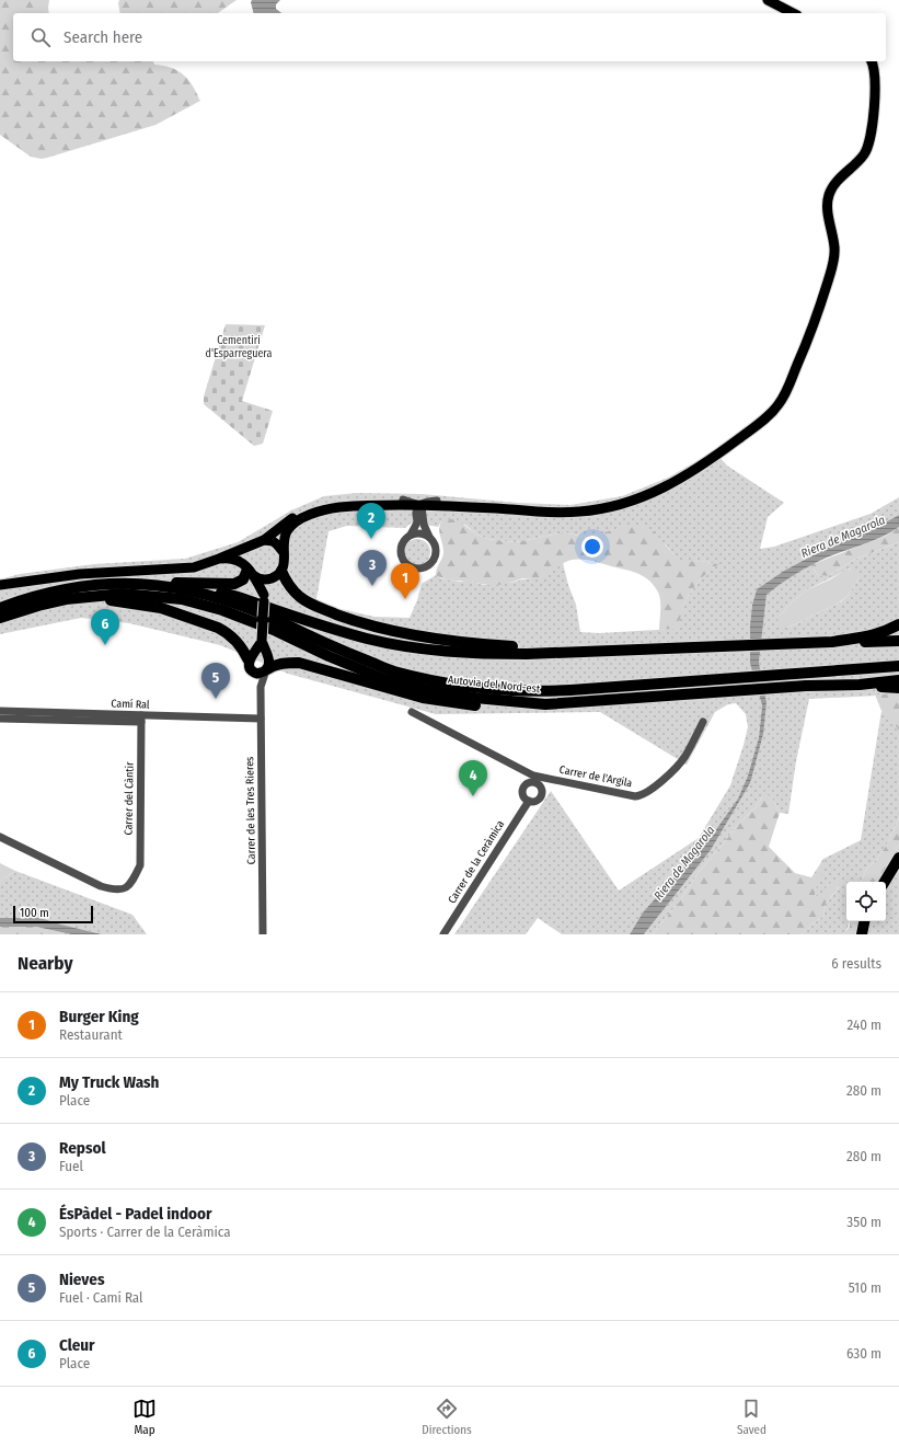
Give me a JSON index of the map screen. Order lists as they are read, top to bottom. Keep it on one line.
{"streets":{"highway":["Autovia del Nord-est"],"street":["Camí Ral","Carrer de l'Argila","Carrer del Càntir","Carrer de les Tres Rieres","Carrer de la Ceràmica"]},"crossings":[["Camí Ral","Carrer del Càntir"],["Camí Ral","Carrer de les Tres Rieres"]],"water":["Riera de Magarola"],"parks":["Cementiri d'Esparreguera"],"scale_bar":"100 m","page":{"search":"Search here","pins":["2","3","1","6","5","4"],"scale":"100 m","heading":["Nearby","6 results"],"list":[{"mark":"1","name":"Burger King","note":"Restaurant","value":"240 m"},{"mark":"2","name":"My Truck Wash","note":"Place","value":"280 m"},{"mark":"3","name":"Repsol","note":"Fuel","value":"280 m"},{"mark":"4","name":"ÉsPàdel - Padel indoor","note":"Sports · Carrer de la Ceràmica","value":"350 m"},{"mark":"5","name":"Nieves","note":"Fuel · Camí Ral","value":"510 m"},{"mark":"6","name":"Cleur","note":"Place","value":"630 m"}],"nav":["Map","Directions","Saved"]}}
